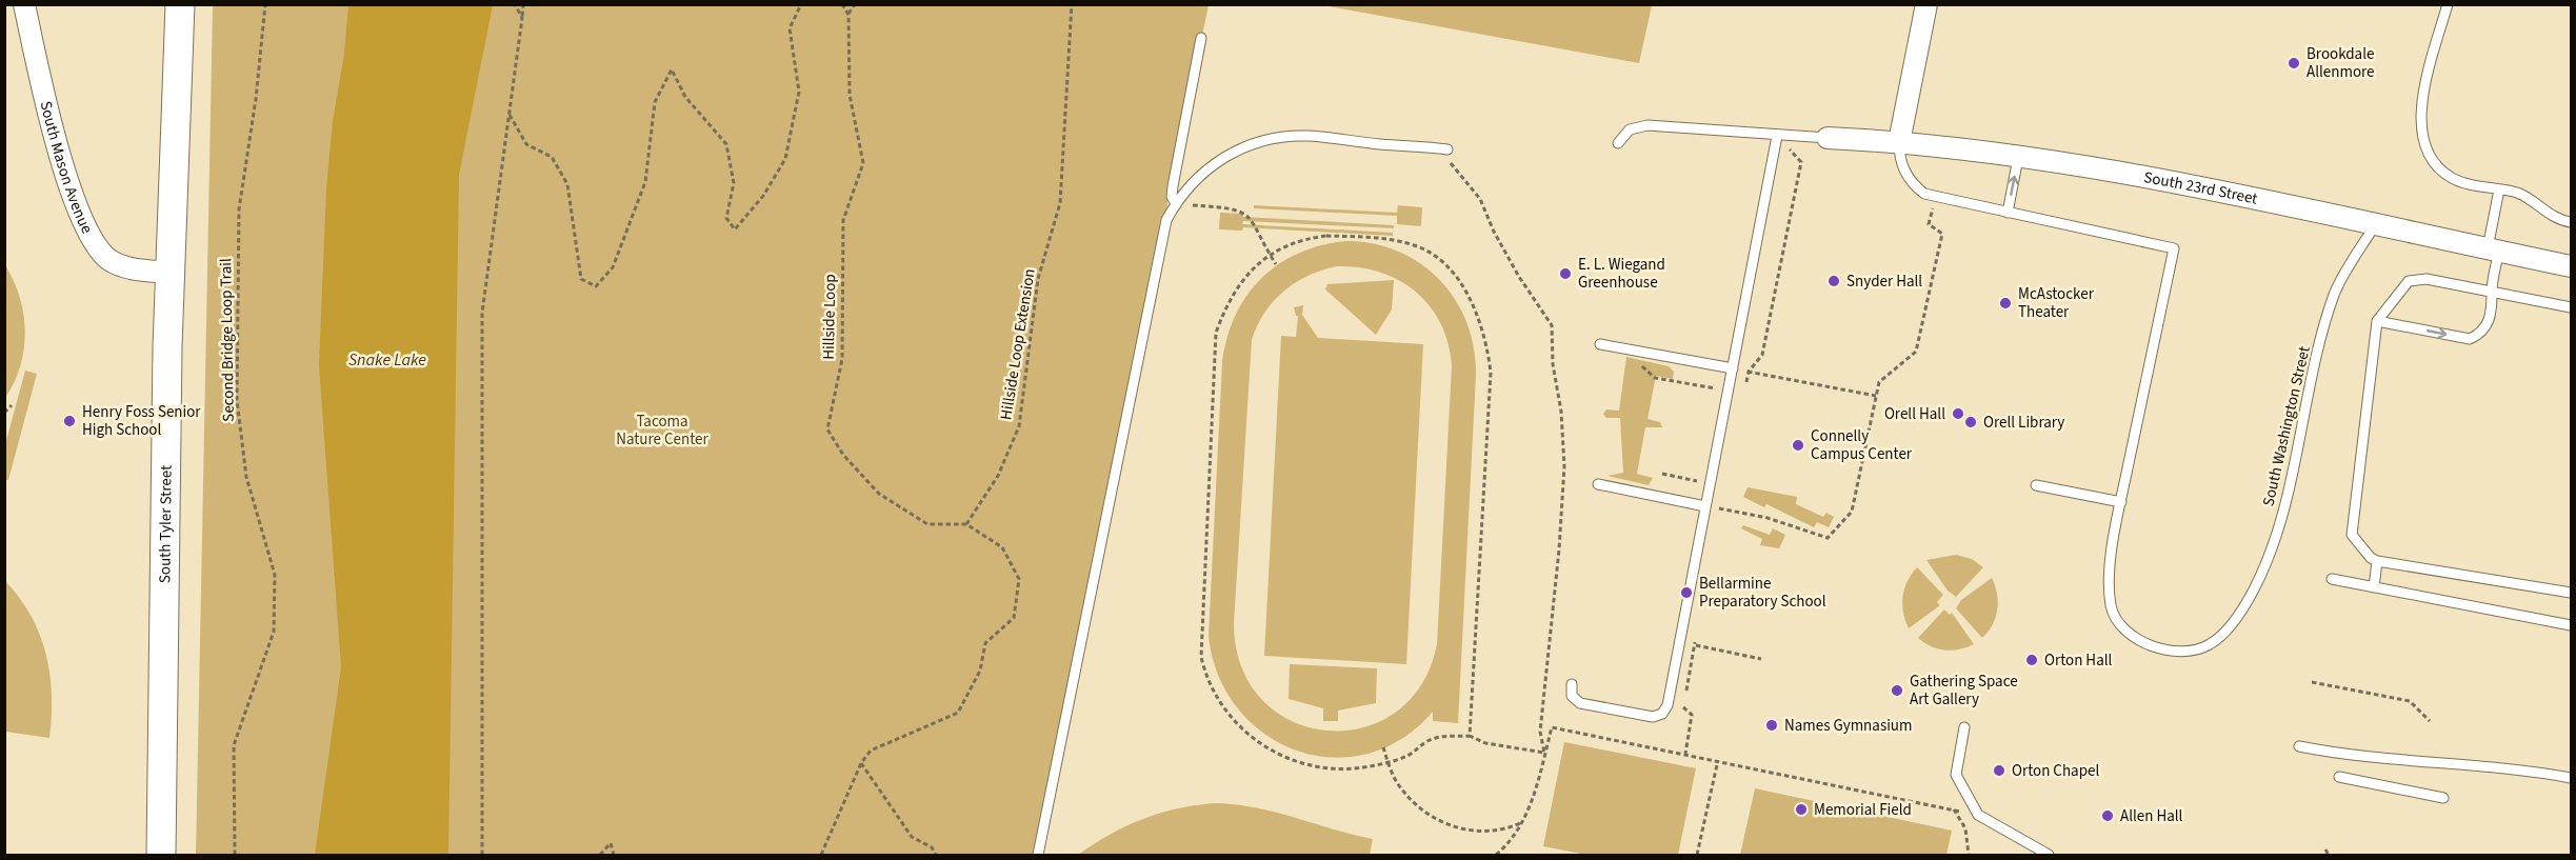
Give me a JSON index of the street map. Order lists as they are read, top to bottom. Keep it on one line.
{"streets":{"main road":["South Tyler Street"],"street":["South Mason Avenue","South 23rd Street"],"lane":["South Washington Street"],"path":["Hillside Loop","Second Bridge Loop Trail","Hillside Loop Extension"]},"crossings":[["South Mason Avenue","South Tyler Street"],["South 23rd Street","South Washington Street"],["Hillside Loop","Hillside Loop Extension"]],"water":["Snake Lake"],"parks":["Tacoma Nature Center"],"places":["Brookdale Allenmore","E. L. Wiegand Greenhouse","Snyder Hall","McAstocker Theater","Orell Hall","Henry Foss Senior High School","Orell Library","Connelly Campus Center","Bellarmine Preparatory School","Orton Hall","Gathering Space Art Gallery","Names Gymnasium","Orton Chapel","Memorial Field","Allen Hall"]}
